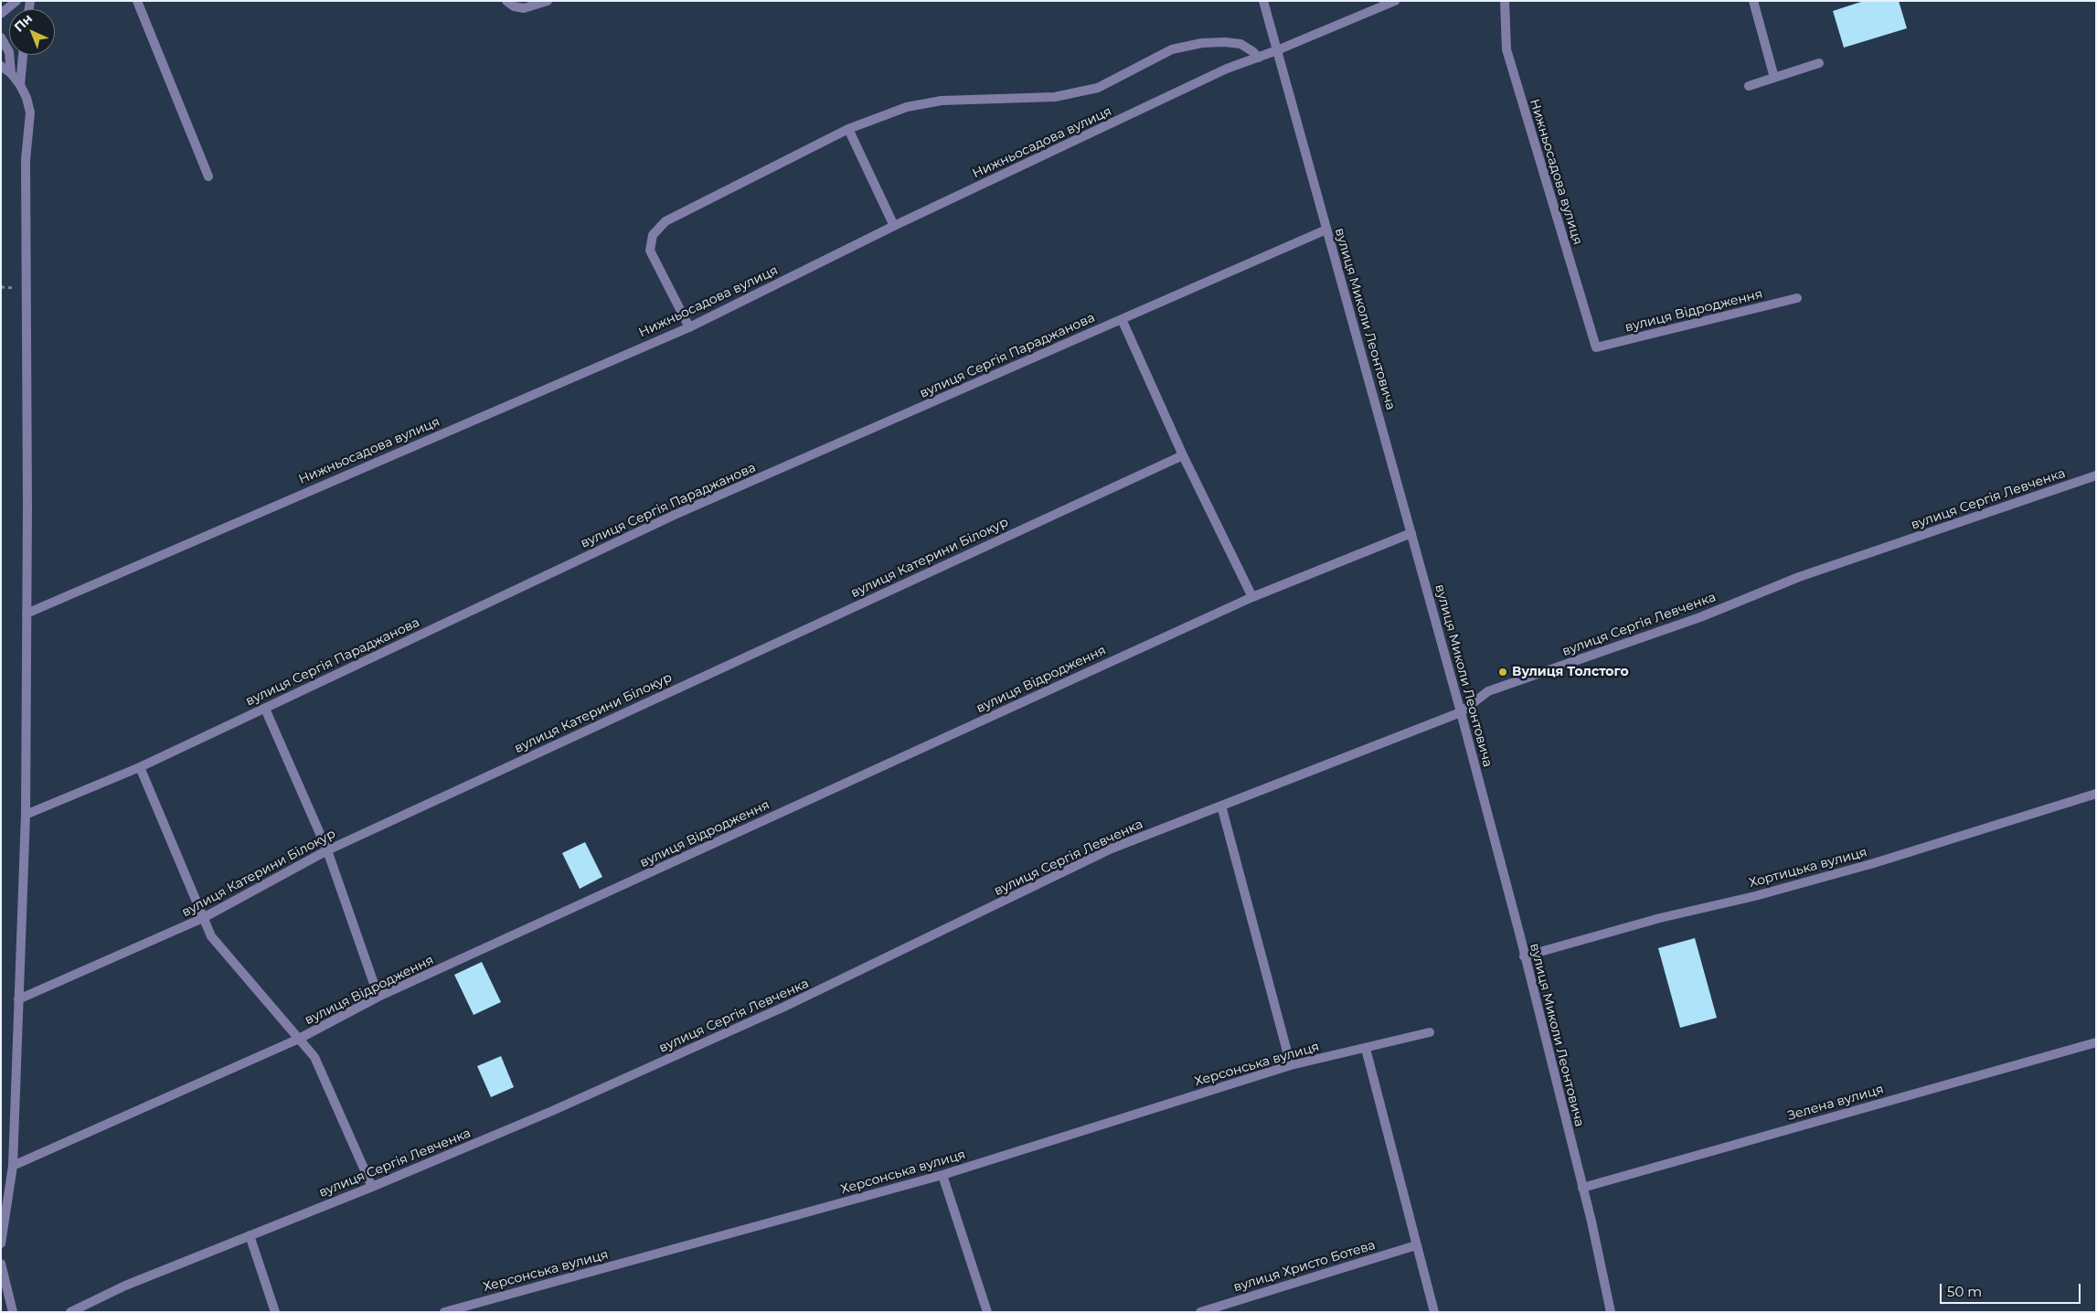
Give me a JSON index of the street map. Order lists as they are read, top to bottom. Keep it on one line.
{"streets":{"street":["Нижньосадова вулиця","вулиця Відродження","вулиця Миколи Леонтовича","вулиця Сергія Параджанова","вулиця Сергія Левченка","вулиця Катерини Білокур","Хортицька вулиця","Херсонська вулиця","Зелена вулиця","вулиця Христо Ботева"]},"crossings":[["Нижньосадова вулиця","вулиця Відродження"],["Нижньосадова вулиця","вулиця Миколи Леонтовича"],["вулиця Відродження","вулиця Миколи Леонтовича"],["вулиця Миколи Леонтовича","вулиця Сергія Параджанова"],["вулиця Миколи Леонтовича","вулиця Сергія Левченка"],["вулиця Миколи Леонтовича","Хортицька вулиця"],["вулиця Миколи Леонтовича","Зелена вулиця"]],"places":["Вулиця Толстого"],"scale_bar":"50 m","north":"top left"}
